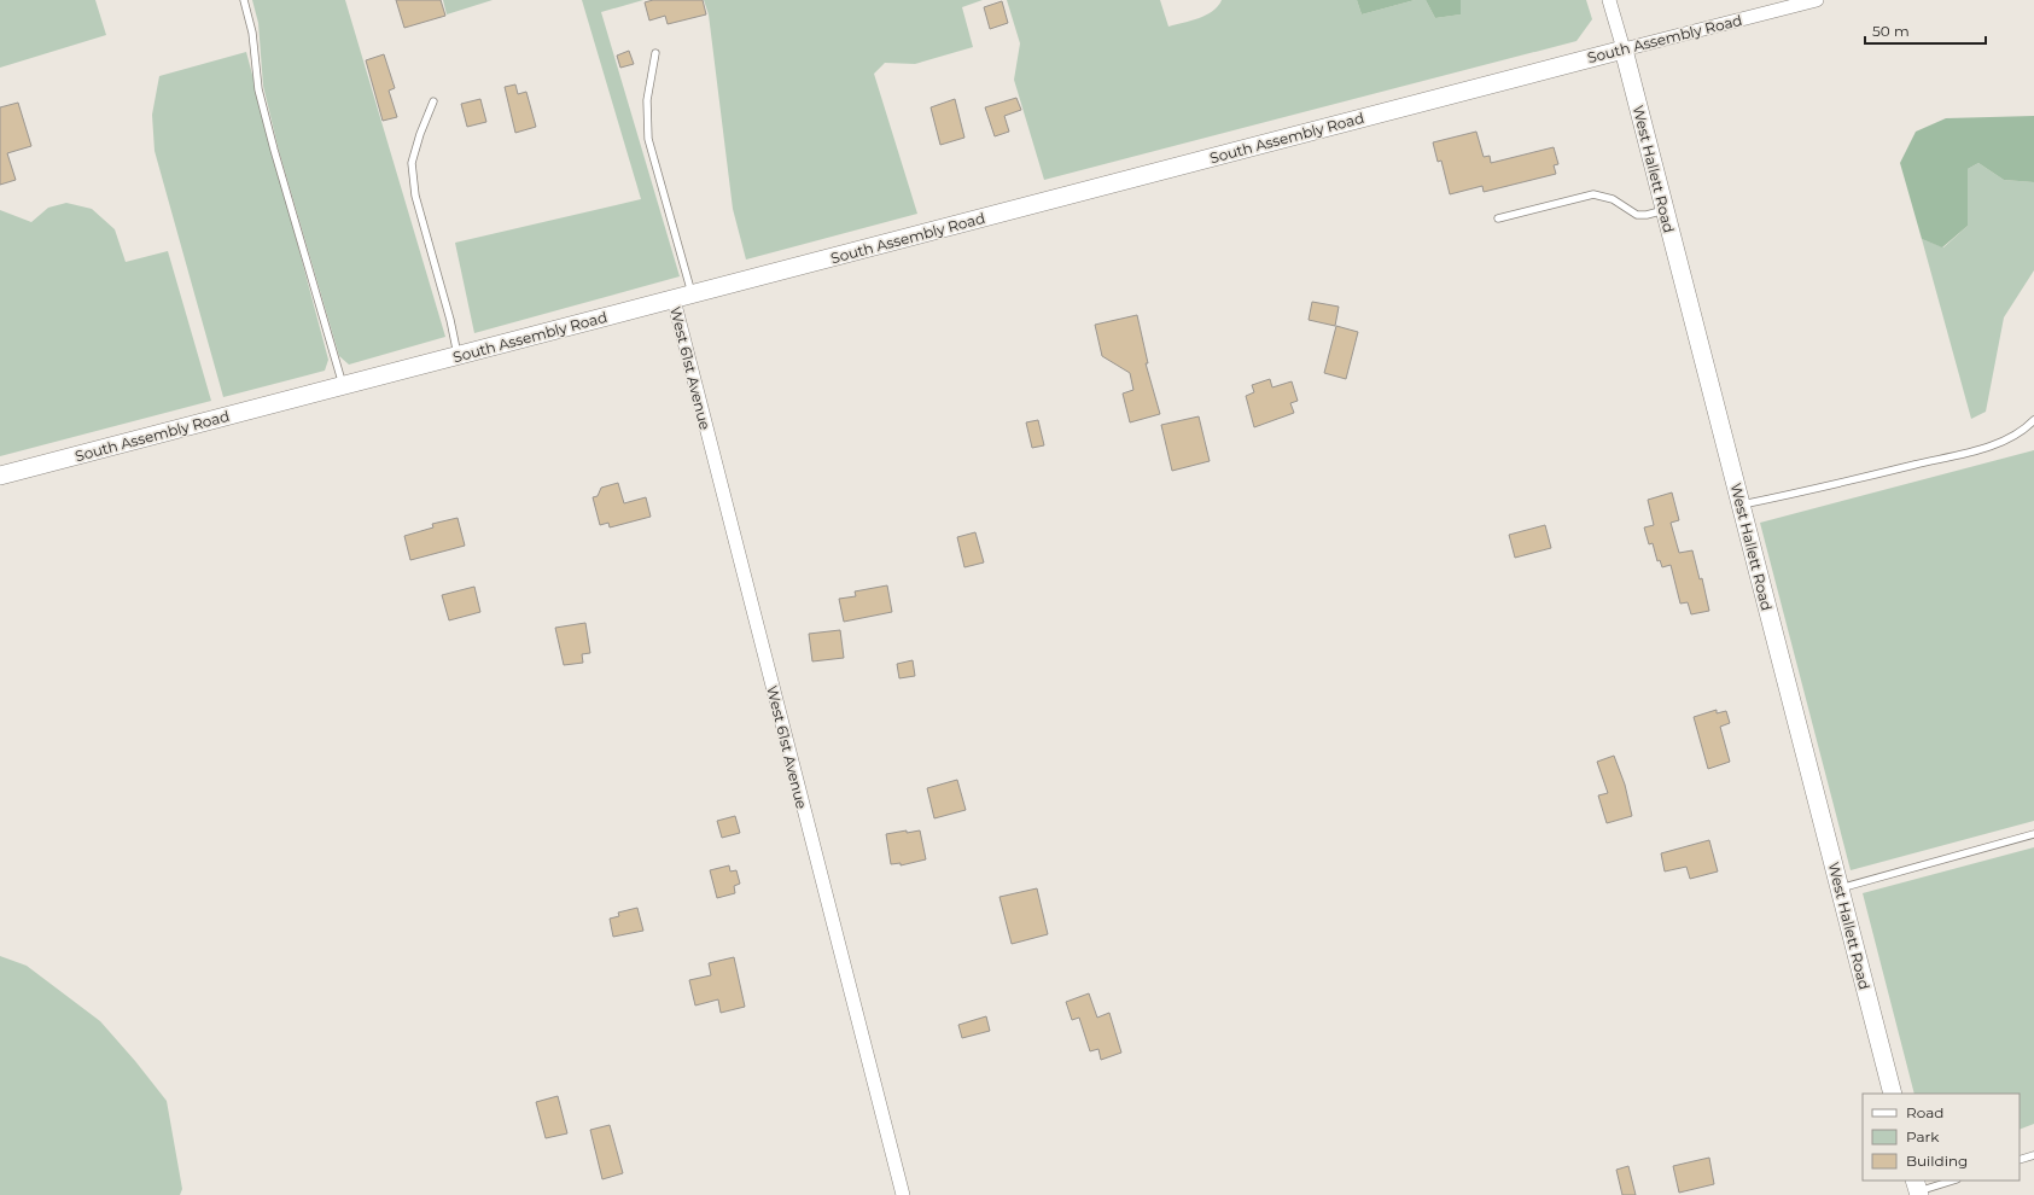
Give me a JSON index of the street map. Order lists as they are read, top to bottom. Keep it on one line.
{"streets":{"street":["South Assembly Road","West Hallett Road","West 61st Avenue"]},"crossings":[["South Assembly Road","West Hallett Road"],["South Assembly Road","West 61st Avenue"]],"legend":["Road","Park","Building"],"scale_bar":"50 m"}
